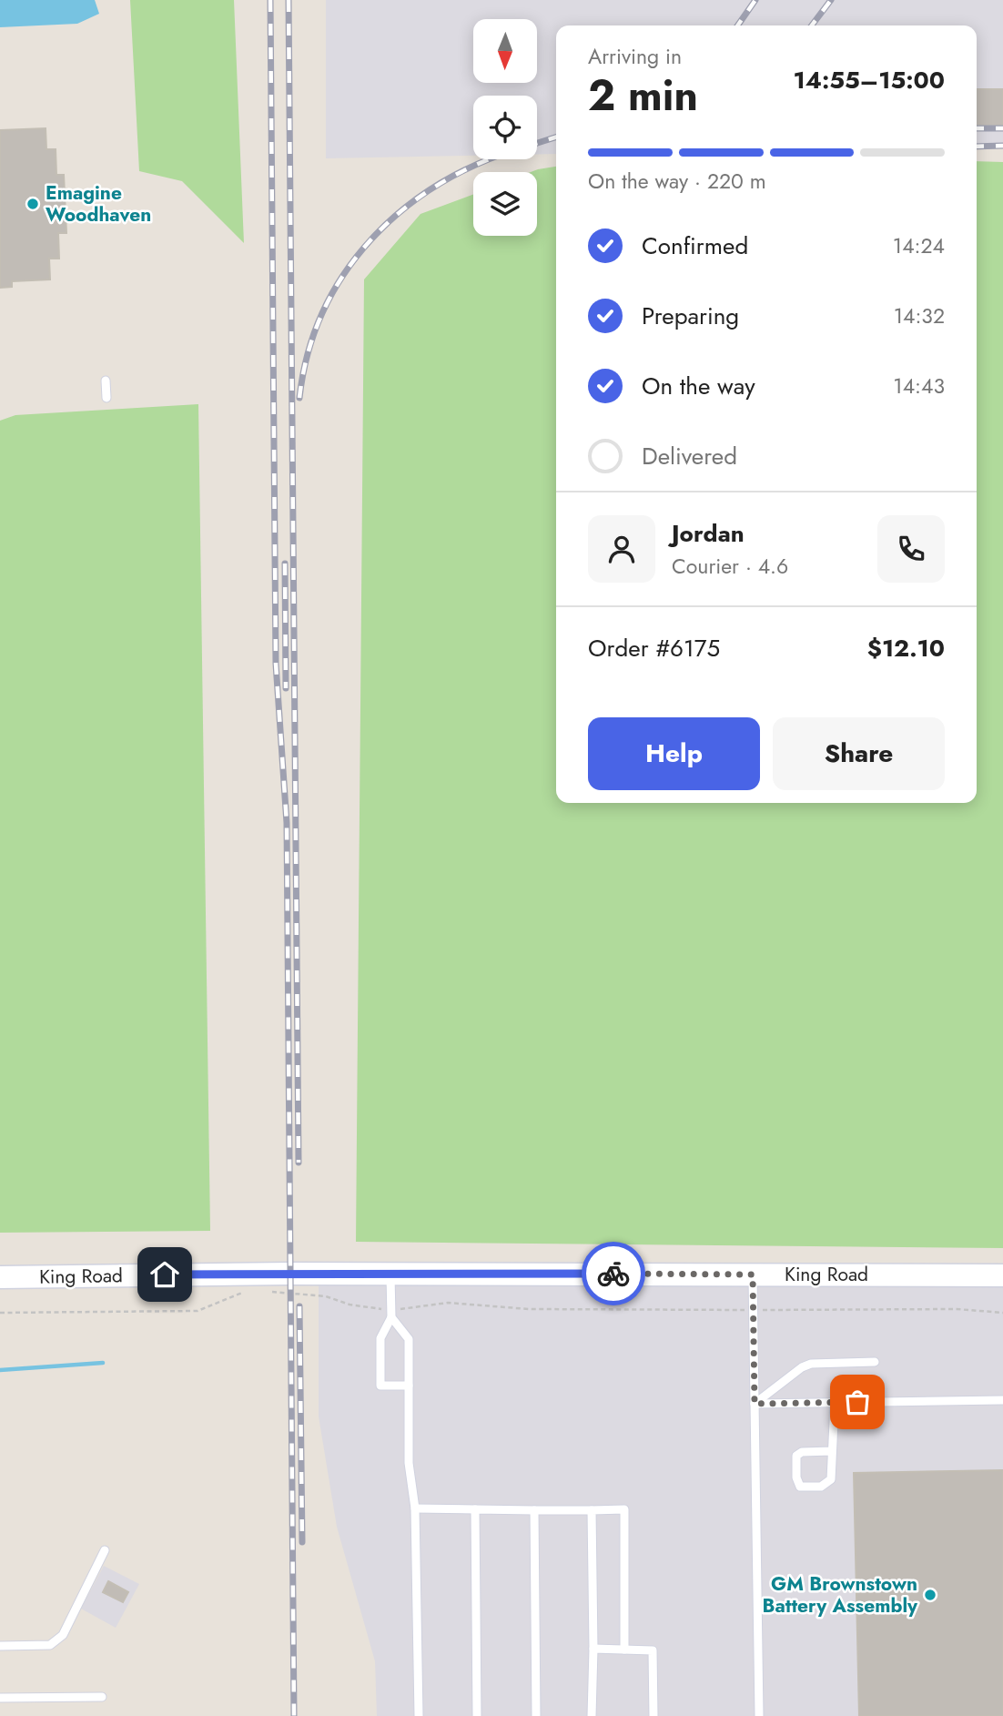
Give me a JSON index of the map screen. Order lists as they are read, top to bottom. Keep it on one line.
{"streets":{"main road":["King Road"]},"places":["Emagine Woodhaven","GM Brownstown Battery Assembly"],"north":"bottom","page":{"heading":["2 min","Arriving in","14:55–15:00"],"panel":["Jordan","Courier · 4.6","Order #6175","$12.10"],"bar":"On the way · 220 m","list":[["Confirmed","14:24"],["Preparing","14:32"],["On the way","14:43"],"Delivered"],"buttons":["Help","Share"]}}
